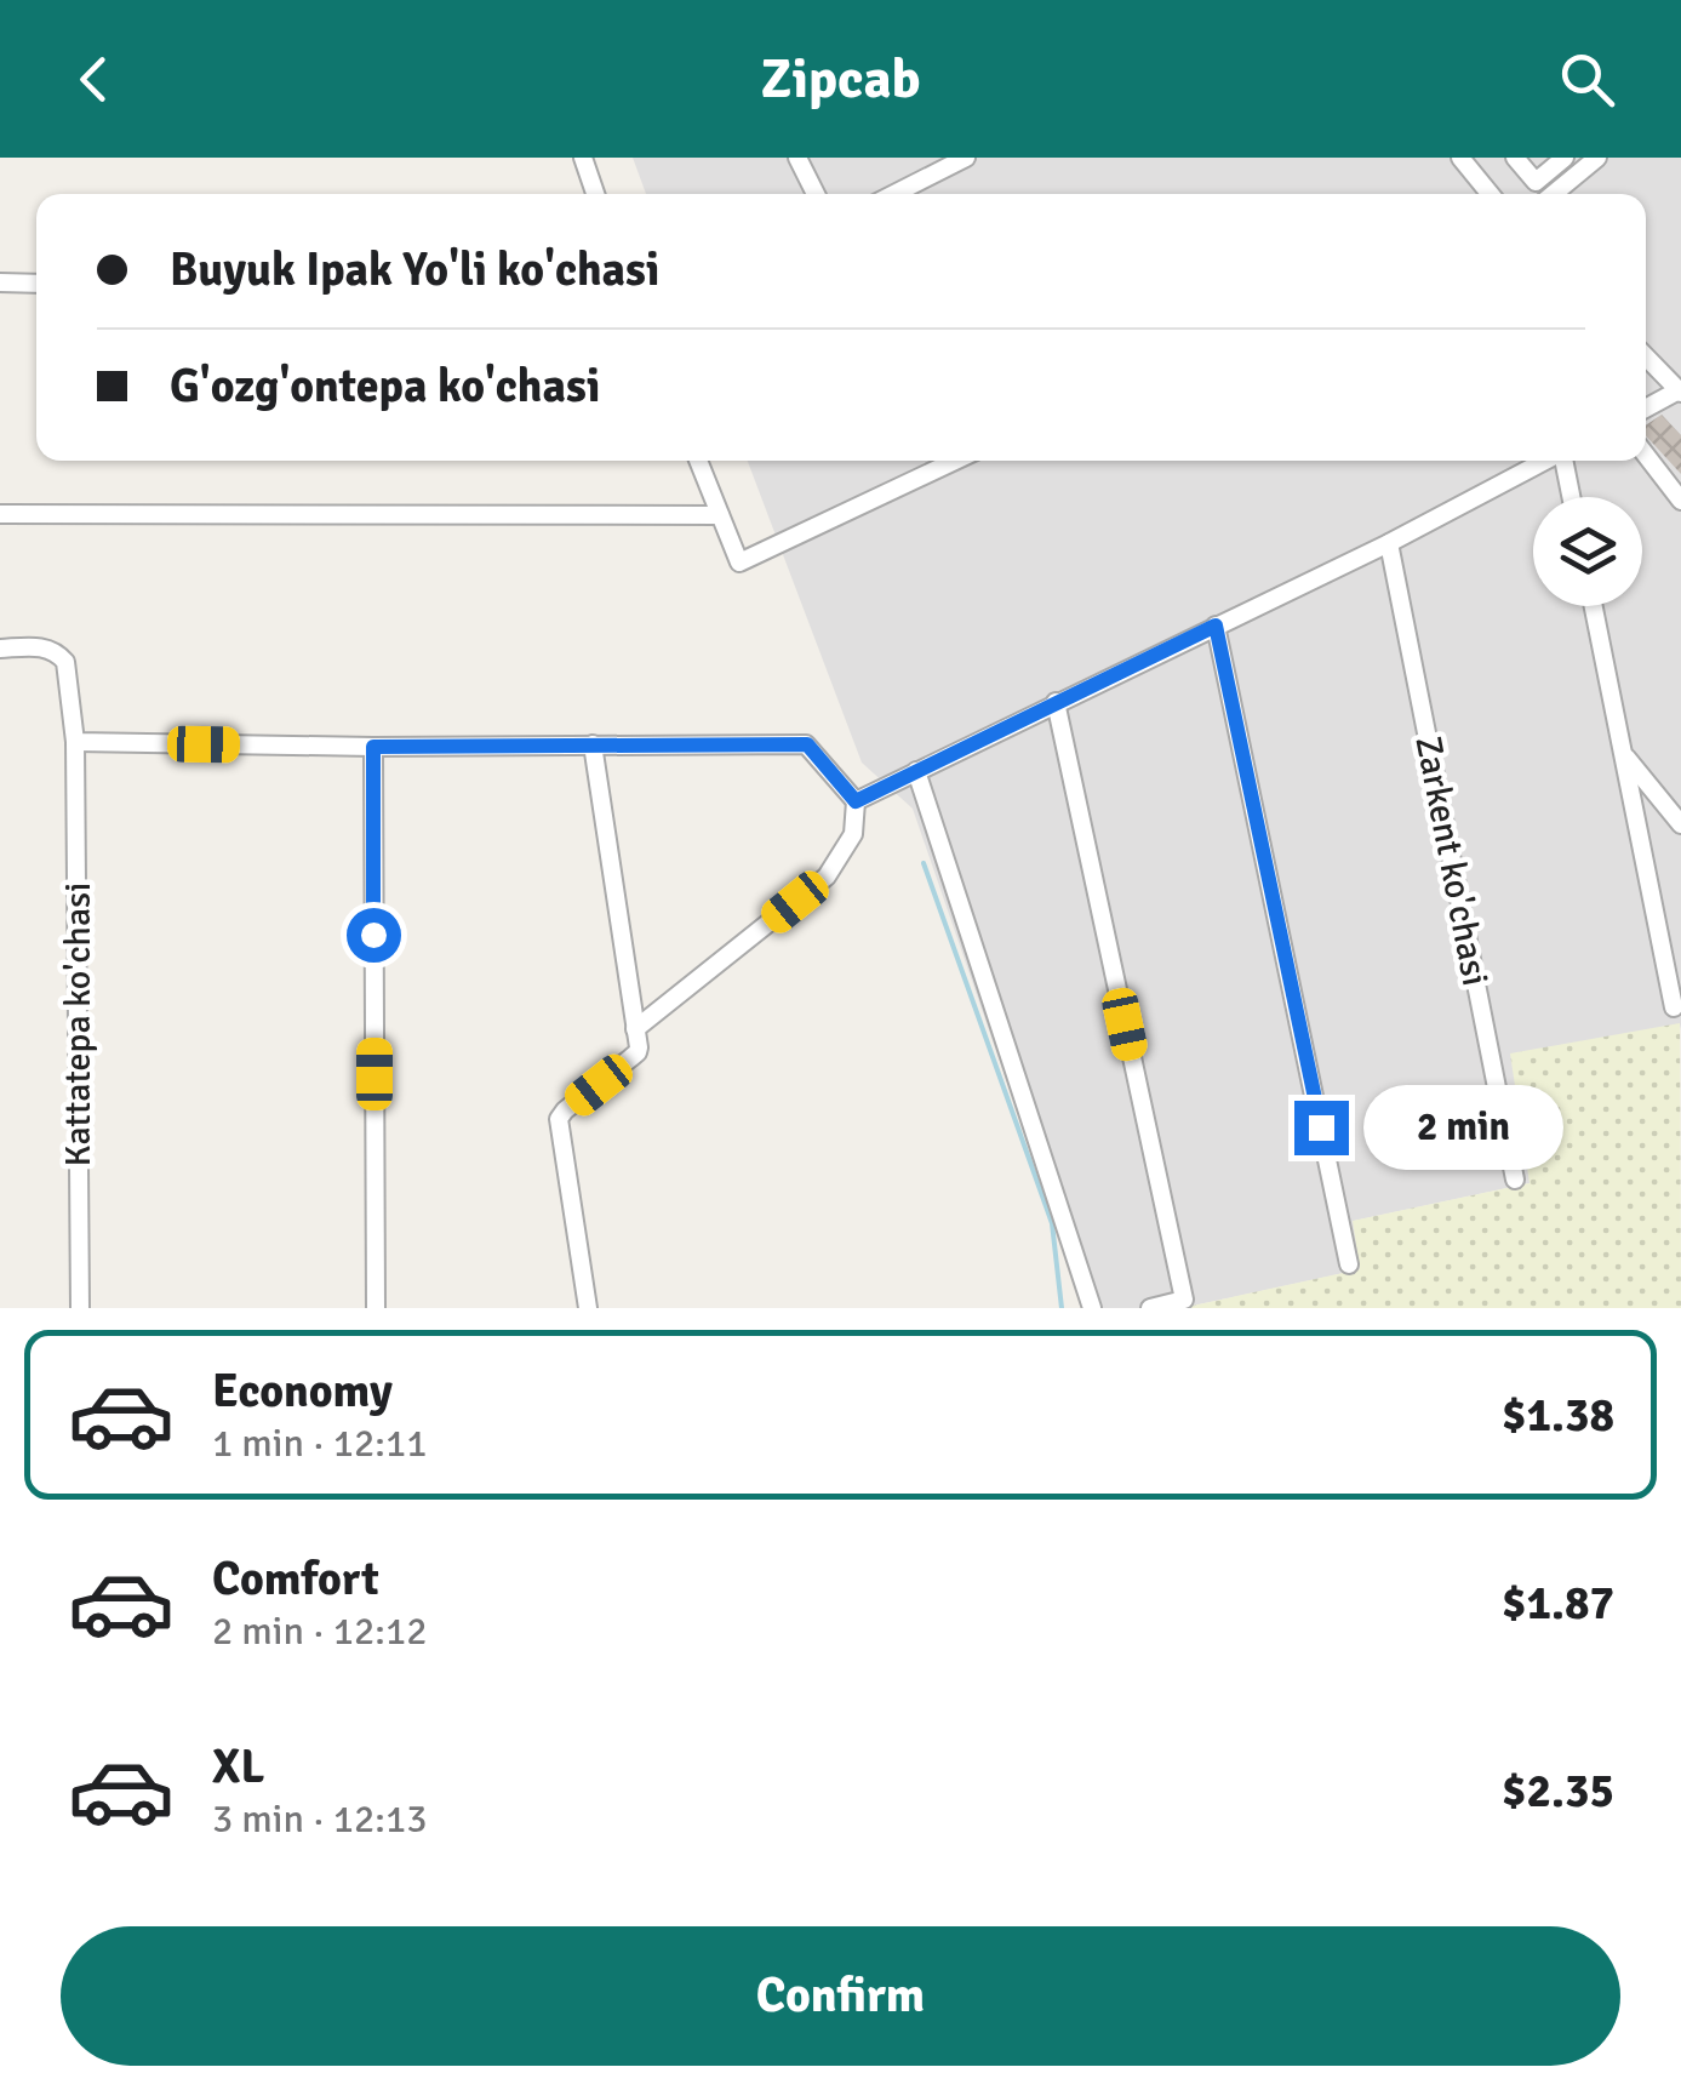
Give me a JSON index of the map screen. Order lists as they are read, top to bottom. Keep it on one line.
{"streets":{"street":["Zarkent ko'chasi","Kattatepa ko'chasi"]},"page":{"header":"Zipcab","banner":["Buyuk Ipak Yo'li ko'chasi","G'ozg'ontepa ko'chasi"],"bubble":"2 min","list":[{"name":"Economy","note":"1 min · 12:11","value":"$1.38"},{"name":"Comfort","note":"2 min · 12:12","value":"$1.87"},{"name":"XL","note":"3 min · 12:13","value":"$2.35"}],"buttons":"Confirm"}}
